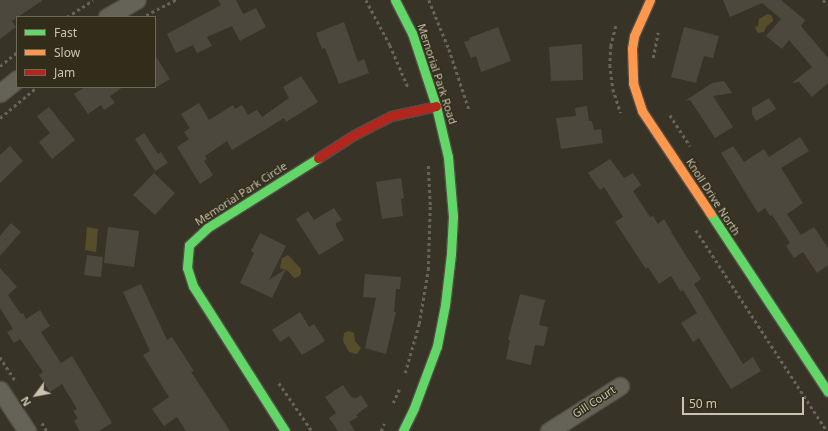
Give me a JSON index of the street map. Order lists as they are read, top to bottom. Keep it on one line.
{"streets":{"street":["Memorial Park Road","Memorial Park Circle","Knoll Drive North","Gill Court"]},"crossings":[["Memorial Park Road","Memorial Park Circle"]],"legend":["Fast","Slow","Jam"],"scale_bar":"50 m","north":"bottom left"}
